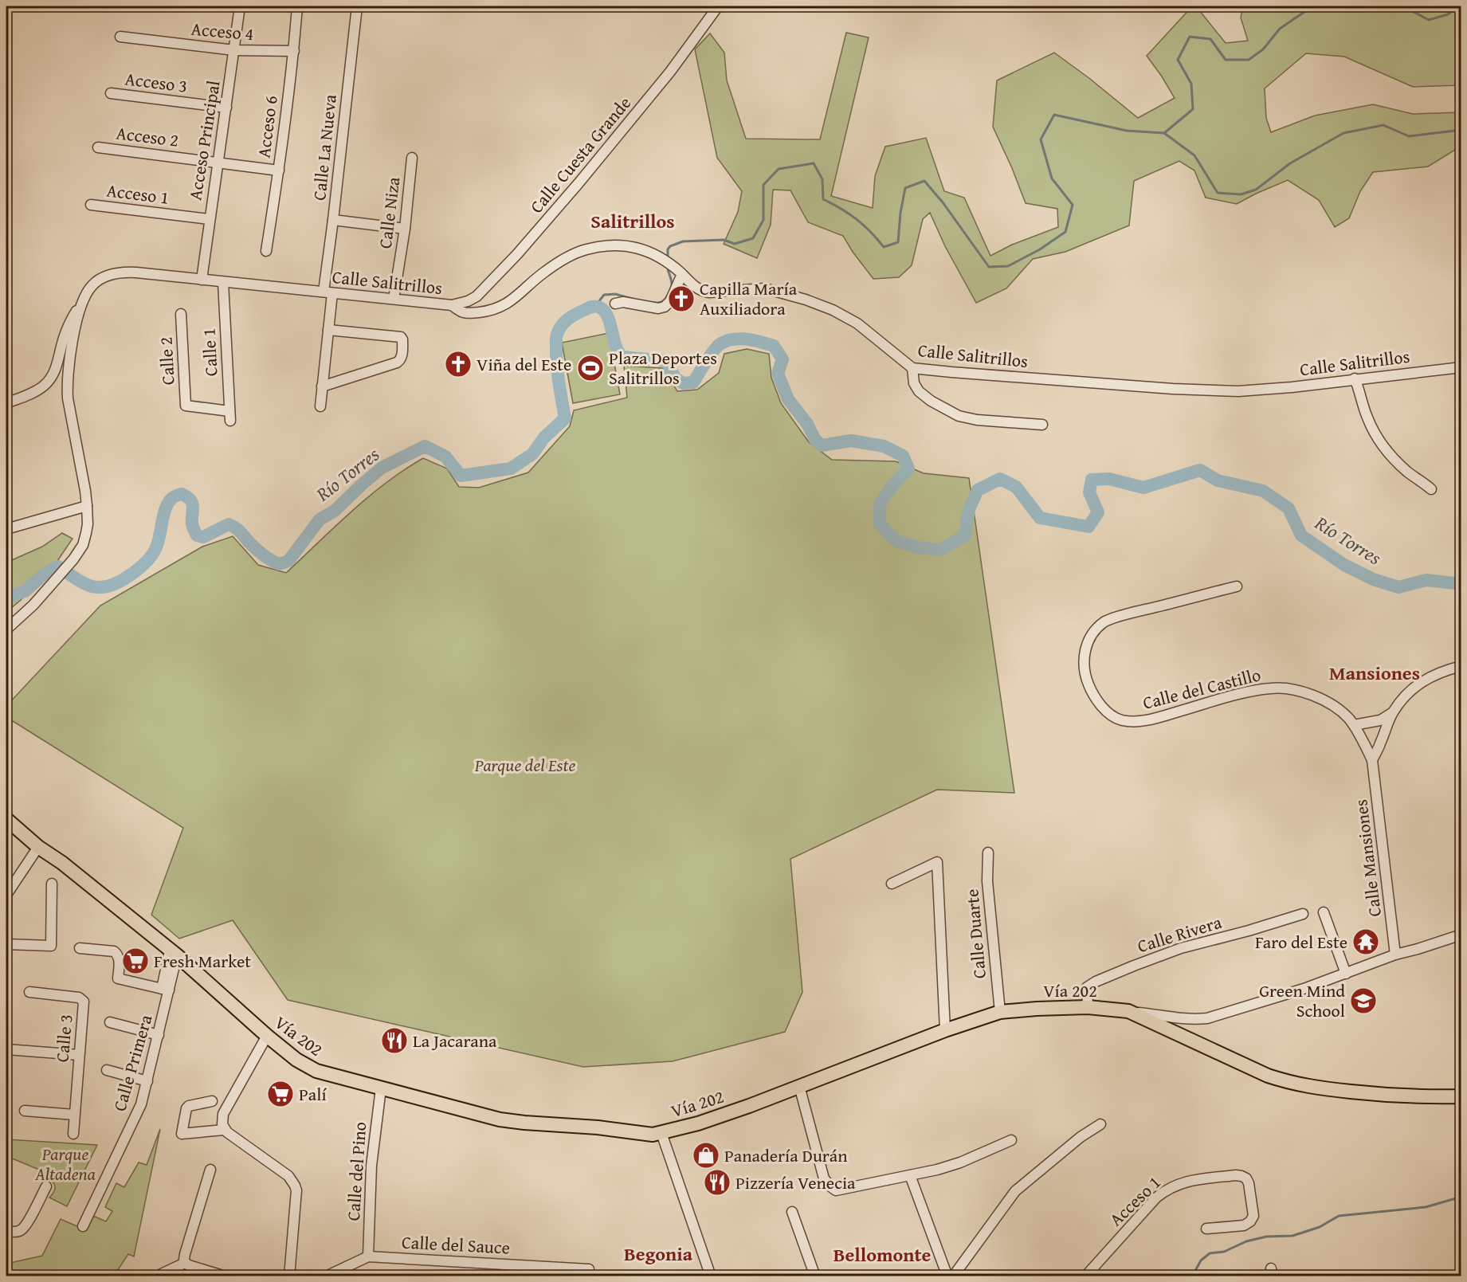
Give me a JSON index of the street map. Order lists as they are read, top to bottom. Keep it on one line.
{"streets":{"main road":["Vía 202"],"street":["Acceso 4","Acceso 3","Acceso 6","Acceso 2","Acceso Principal","Calle La Nueva","Calle Cuesta Grande","Acceso 1","Calle Niza","Calle Salitrillos","Calle 1","Calle 2","Calle del Castillo","Calle Mansiones","Calle Duarte","Calle Rivera","Calle 3","Calle Primera","Calle del Pino","Calle del Sauce"]},"crossings":[["Acceso 4","Acceso 6"],["Acceso 4","Acceso Principal"],["Acceso 3","Acceso Principal"],["Acceso 6","Acceso 2"],["Acceso 2","Acceso Principal"],["Acceso Principal","Acceso 1"],["Acceso Principal","Calle Salitrillos"],["Calle La Nueva","Calle Salitrillos"],["Calle Cuesta Grande","Calle Salitrillos"],["Calle Niza","Calle Salitrillos"],["Calle Salitrillos","Calle 1"],["Calle 1","Calle 2"],["Calle del Castillo","Calle Mansiones"],["Calle Duarte","Vía 202"],["Calle Rivera","Vía 202"],["Vía 202","Calle Primera"],["Vía 202","Calle del Pino"],["Calle del Pino","Calle del Sauce"]],"districts":["Salitrillos","Mansiones","Begonia","Bellomonte"],"water":["Río Torres"],"parks":["Parque del Este","Parque Altadena"],"places":{"church":["Capilla María Auxiliadora","Viña del Este"],"sports":["Plaza Deportes Salitrillos"],"temple":["Faro del Este"],"supermarket":["Fresh Market","Palí"],"school or university":["Green Mind School"],"restaurant":["La Jacarana","Pizzería Venecia"],"shop":["Panadería Durán"]}}
